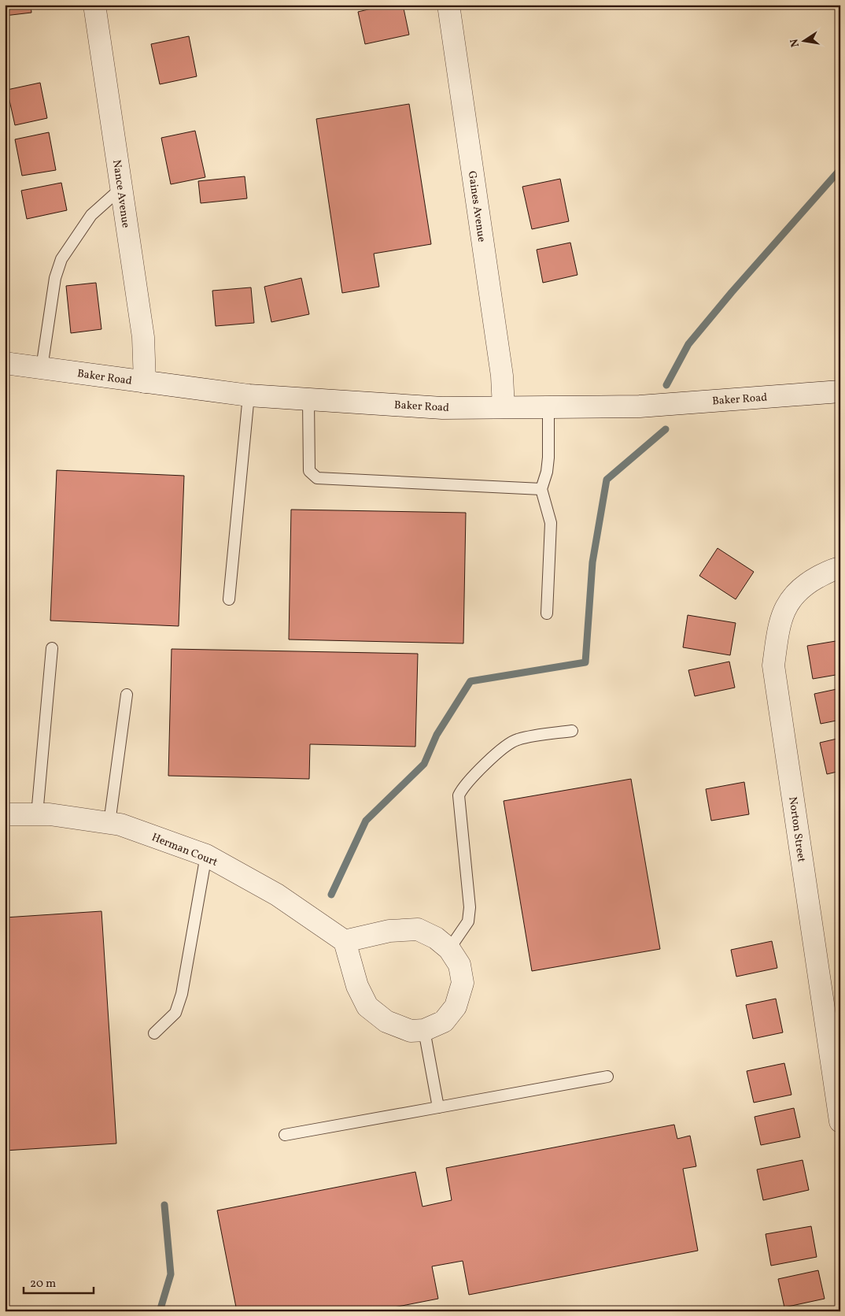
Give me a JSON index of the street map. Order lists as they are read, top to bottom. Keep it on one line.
{"streets":{"street":["Nance Avenue","Gaines Avenue","Baker Road","Norton Street","Herman Court"]},"crossings":[["Nance Avenue","Baker Road"],["Gaines Avenue","Baker Road"]],"scale_bar":"20 m","north":"left"}
